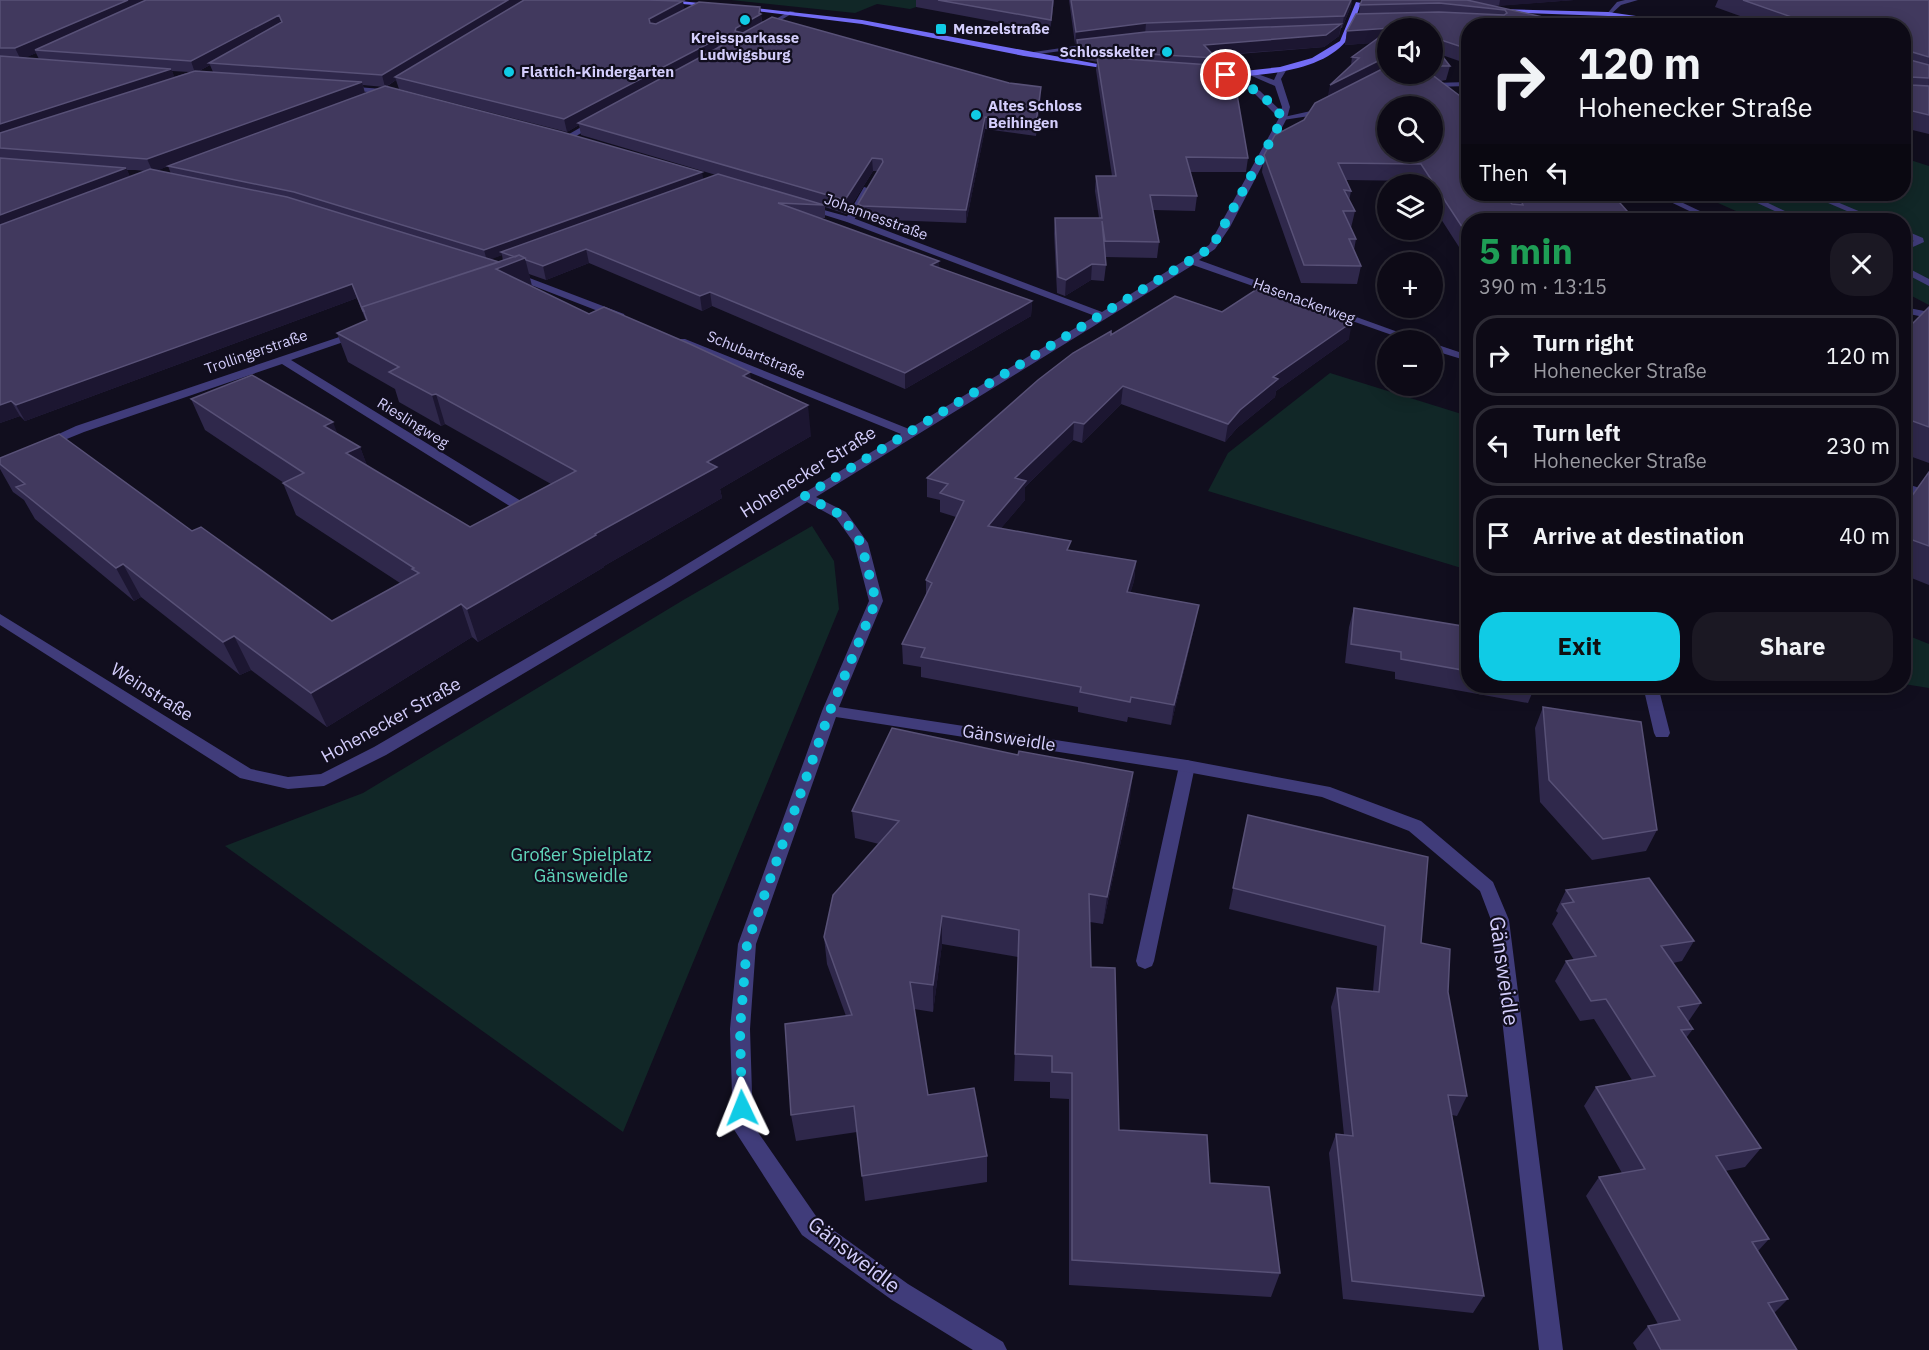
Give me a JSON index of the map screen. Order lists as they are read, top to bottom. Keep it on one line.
{"streets":{"street":["Johannesstraße","Hasenackerweg","Trollingerstraße","Schubartstraße","Rieslingweg","Hohenecker Straße","Weinstraße","Gänsweidle"]},"crossings":[["Johannesstraße","Hohenecker Straße"],["Hasenackerweg","Hohenecker Straße"],["Trollingerstraße","Rieslingweg"],["Schubartstraße","Hohenecker Straße"],["Hohenecker Straße","Weinstraße"],["Hohenecker Straße","Gänsweidle"]],"parks":["Großer Spielplatz Gänsweidle"],"places":{"other":["Kreissparkasse Ludwigsburg","Schlosskelter","Flattich-Kindergarten","Altes Schloss Beihingen"],"transit":["Menzelstraße"]},"page":{"map_buttons":["+","−"],"turn":["120 m","Hohenecker Straße"],"then":"Then","heading":["5 min","390 m · 13:15"],"list":[{"name":"Turn right","note":"Hohenecker Straße","value":"120 m"},{"name":"Turn left","note":"Hohenecker Straße","value":"230 m"},{"name":"Arrive at destination","value":"40 m"}],"buttons":["Exit","Share"]}}
